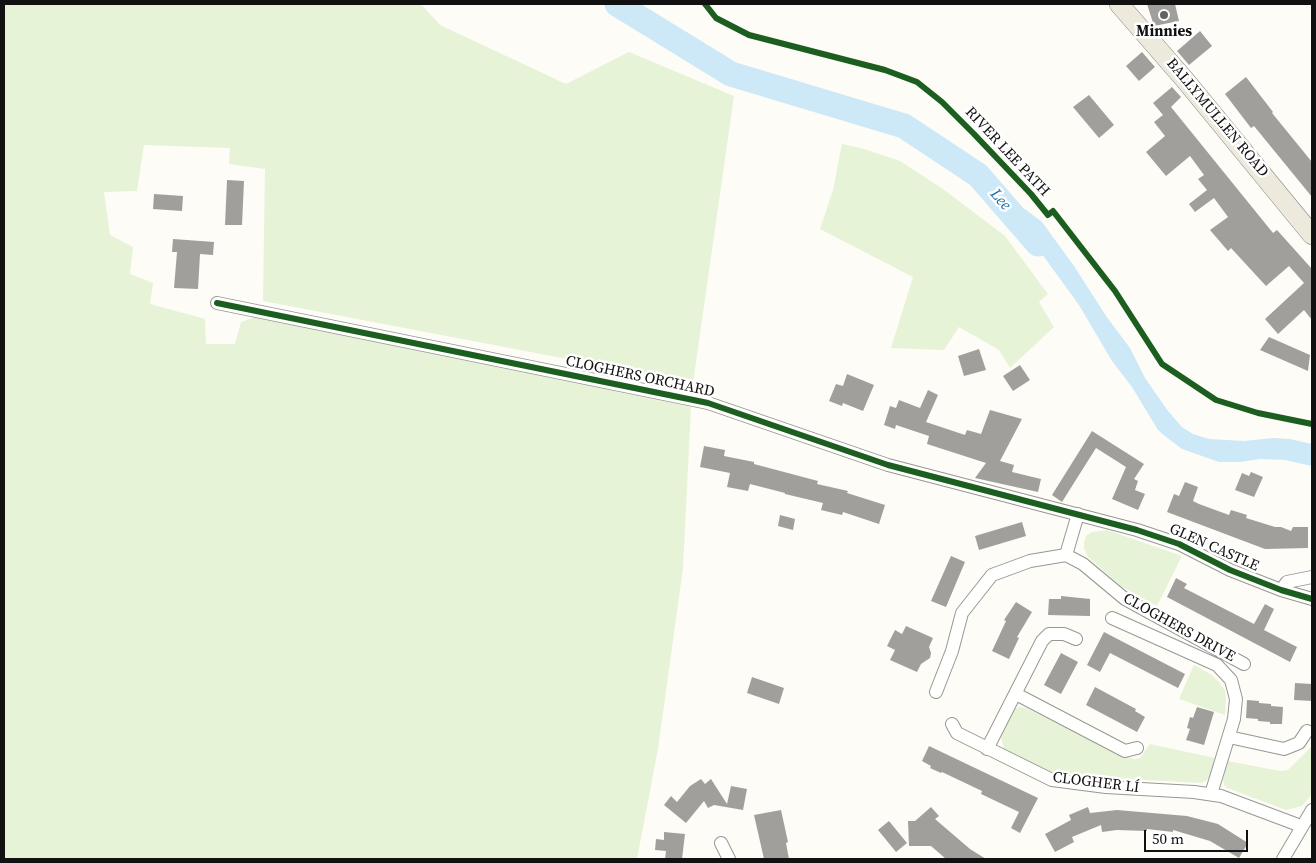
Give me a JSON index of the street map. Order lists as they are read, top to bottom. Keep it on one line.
{"streets":{"main road":["BALLYMULLEN ROAD"],"street":["CLOGHERS ORCHARD","GLEN CASTLE","CLOGHERS DRIVE","CLOGHER LÍ"],"cycle path":["RIVER LEE PATH"]},"crossings":[["CLOGHERS ORCHARD","GLEN CASTLE"]],"water":["Lee"],"places":["Minnies"],"scale_bar":"50 m"}
